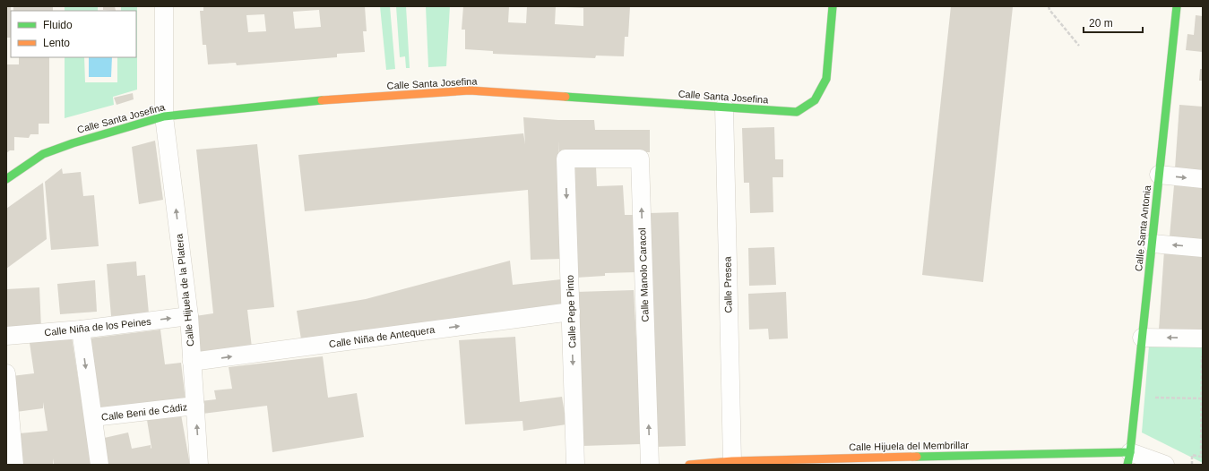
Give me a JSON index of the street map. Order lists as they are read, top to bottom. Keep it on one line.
{"streets":{"street":["Calle Santa Josefina","Calle Santa Antonia","Calle Manolo Caracol","Calle Presea","Calle Hijuela de la Platera","Calle Pepe Pinto","Calle Niña de los Peines","Calle Niña de Antequera","Calle Beni de Cádiz","Calle Hijuela del Membrillar"]},"crossings":[["Calle Santa Josefina","Calle Presea"],["Calle Santa Josefina","Calle Hijuela de la Platera"],["Calle Santa Antonia","Calle Hijuela del Membrillar"],["Calle Manolo Caracol","Calle Pepe Pinto"],["Calle Presea","Calle Hijuela del Membrillar"],["Calle Hijuela de la Platera","Calle Niña de los Peines"],["Calle Hijuela de la Platera","Calle Niña de Antequera"],["Calle Hijuela de la Platera","Calle Beni de Cádiz"],["Calle Pepe Pinto","Calle Niña de Antequera"],["Calle Niña de los Peines","Calle Beni de Cádiz"]],"one_way":["Calle Manolo Caracol","Calle Hijuela de la Platera","Calle Pepe Pinto","Calle Niña de los Peines","Calle Niña de Antequera"],"legend":["Fluido","Lento"],"scale_bar":"20 m"}
